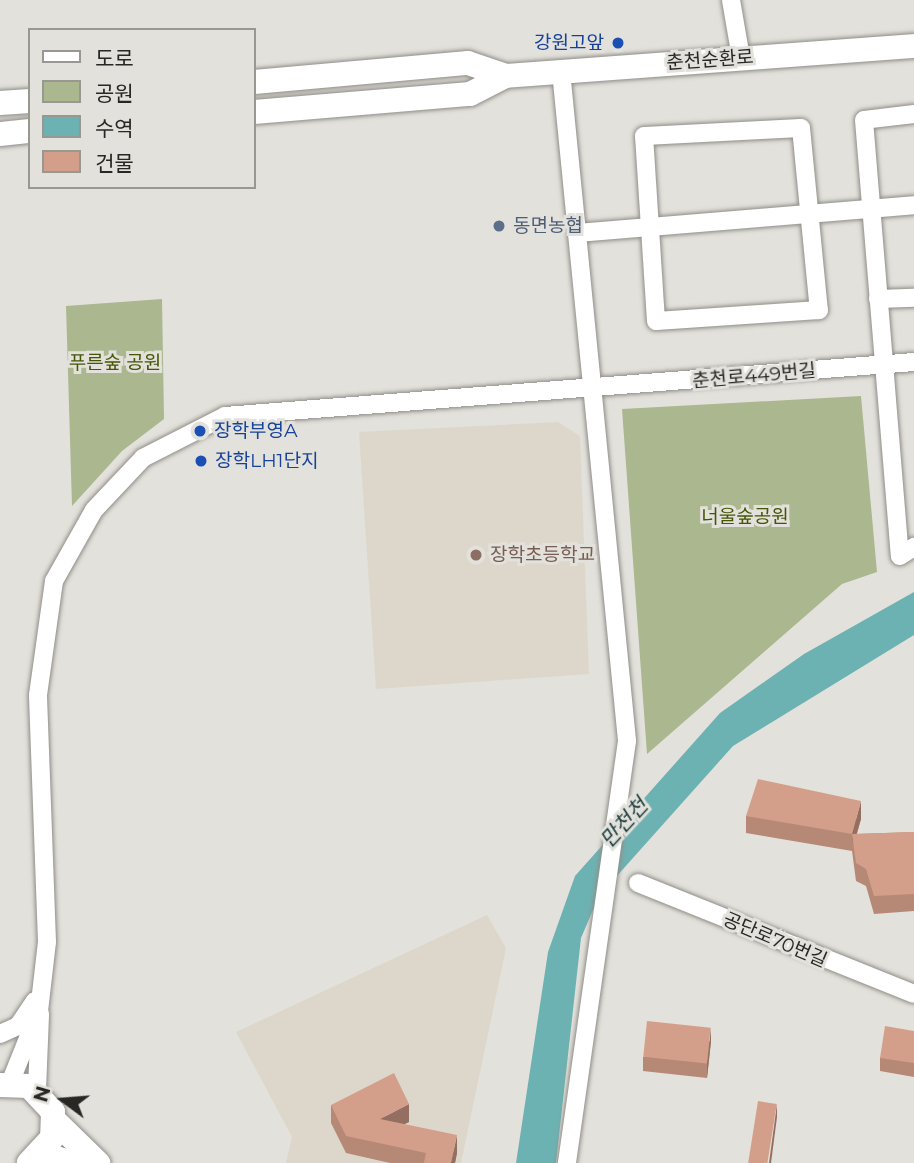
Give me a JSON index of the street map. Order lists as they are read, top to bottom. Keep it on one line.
{"streets":{"street":["춘천순환로","춘천로449번길","공단로70번길"]},"water":["만천천"],"parks":["푸른숲 공원","너울숲공원"],"places":["강원고앞","동면농협","장학부영A","장학LH1단지","장학초등학교"],"legend":["도로","공원","수역","건물"],"north":"left"}
